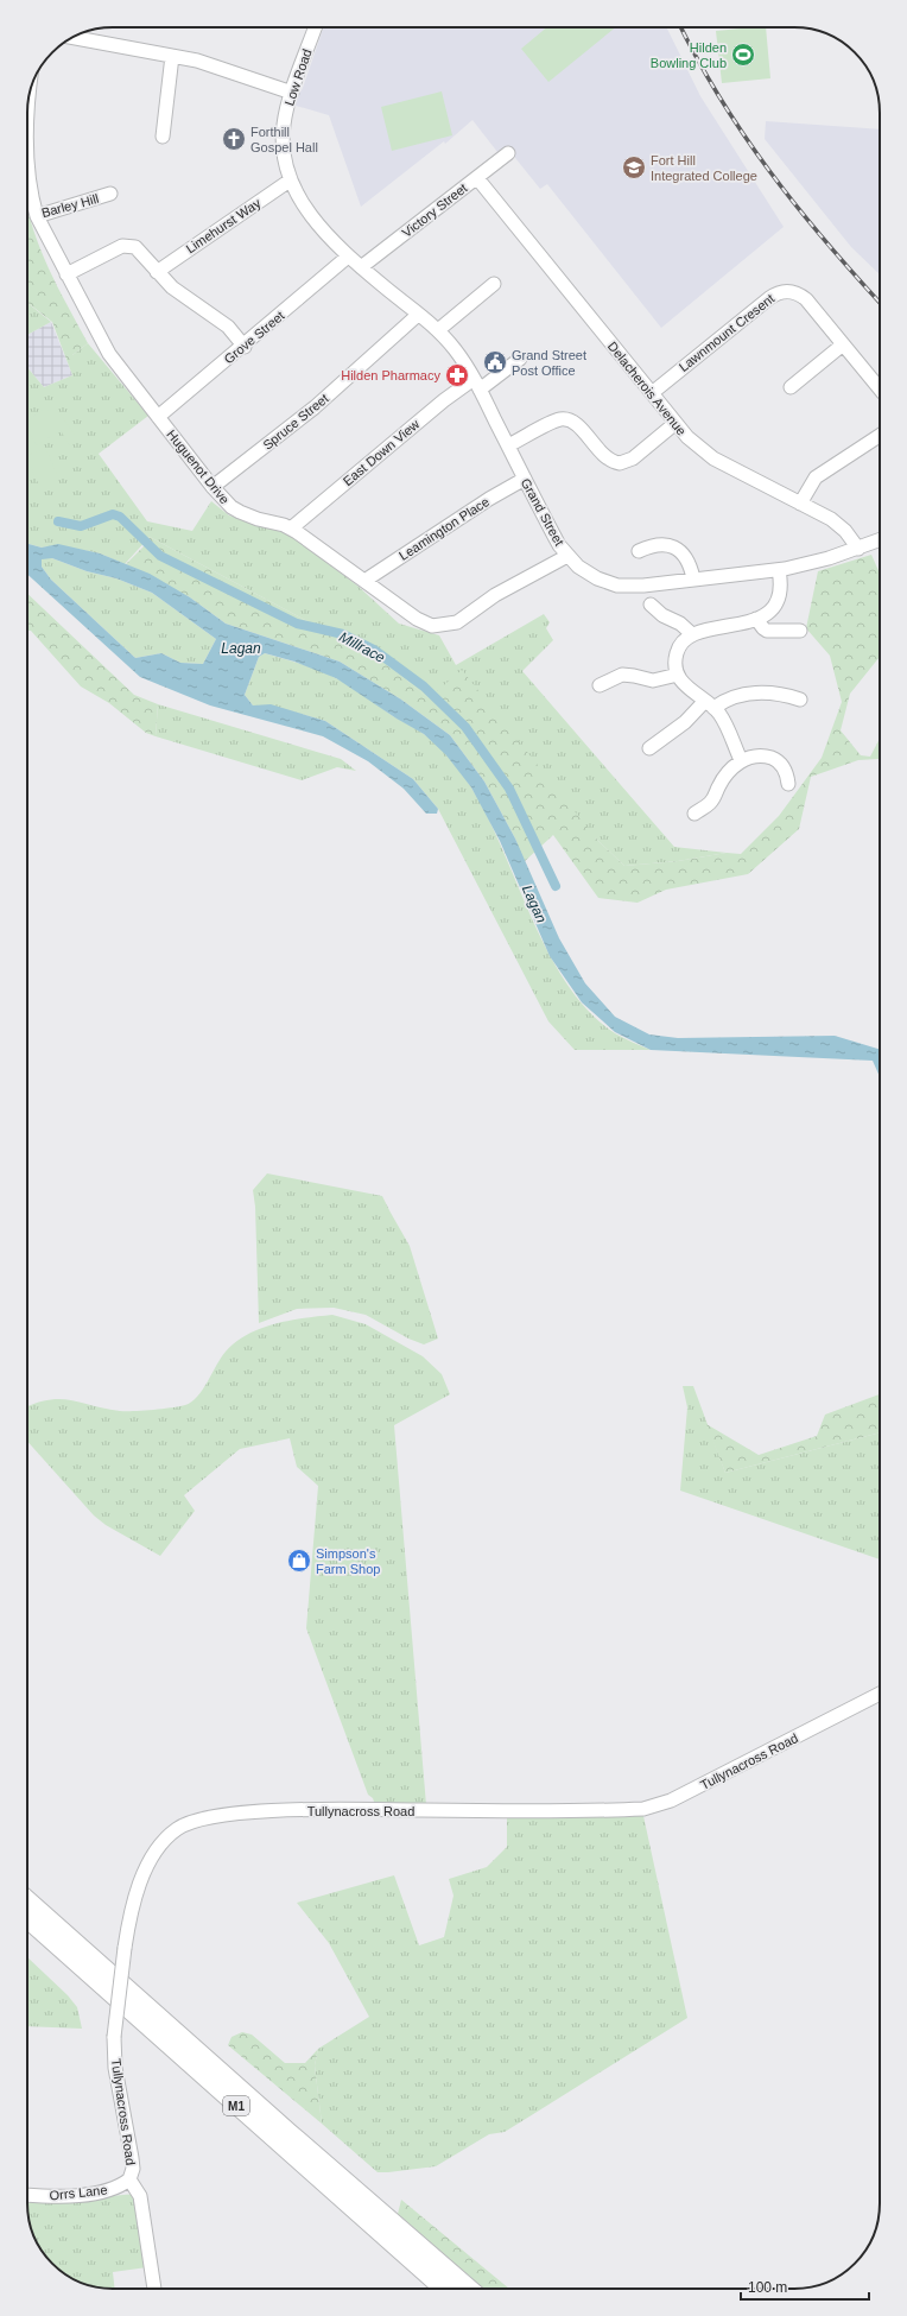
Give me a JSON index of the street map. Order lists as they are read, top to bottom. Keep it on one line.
{"streets":{"highway":["M1"],"street":["Low Road","Barley Hill","Victory Street","Limehurst Way","Lawnmount Cresent","Grove Street","Delacherois Avenue","Spruce Street","East Down View","Huguenot Drive","Grand Street","Leamington Place","Tullynacross Road","Orrs Lane"]},"crossings":[["Low Road","Limehurst Way"],["Low Road","Grove Street"],["Low Road","Grand Street"],["Barley Hill","Huguenot Drive"],["Victory Street","Delacherois Avenue"],["Victory Street","Grand Street"],["Lawnmount Cresent","Delacherois Avenue"],["Grove Street","Huguenot Drive"],["Grove Street","Grand Street"],["Delacherois Avenue","Grand Street"],["Spruce Street","Huguenot Drive"],["Spruce Street","Grand Street"],["East Down View","Huguenot Drive"],["East Down View","Grand Street"],["Huguenot Drive","Grand Street"],["Huguenot Drive","Leamington Place"],["Grand Street","Leamington Place"],["Tullynacross Road","Orrs Lane"]],"water":["Millrace","Lagan"],"places":{"sports":["Hilden Bowling Club"],"church":["Forthill Gospel Hall"],"school or university":["Fort Hill Integrated College"],"public building":["Grand Street Post Office"],"pharmacy":["Hilden Pharmacy"],"shop":["Simpson's Farm Shop"]},"scale_bar":"100 m"}
